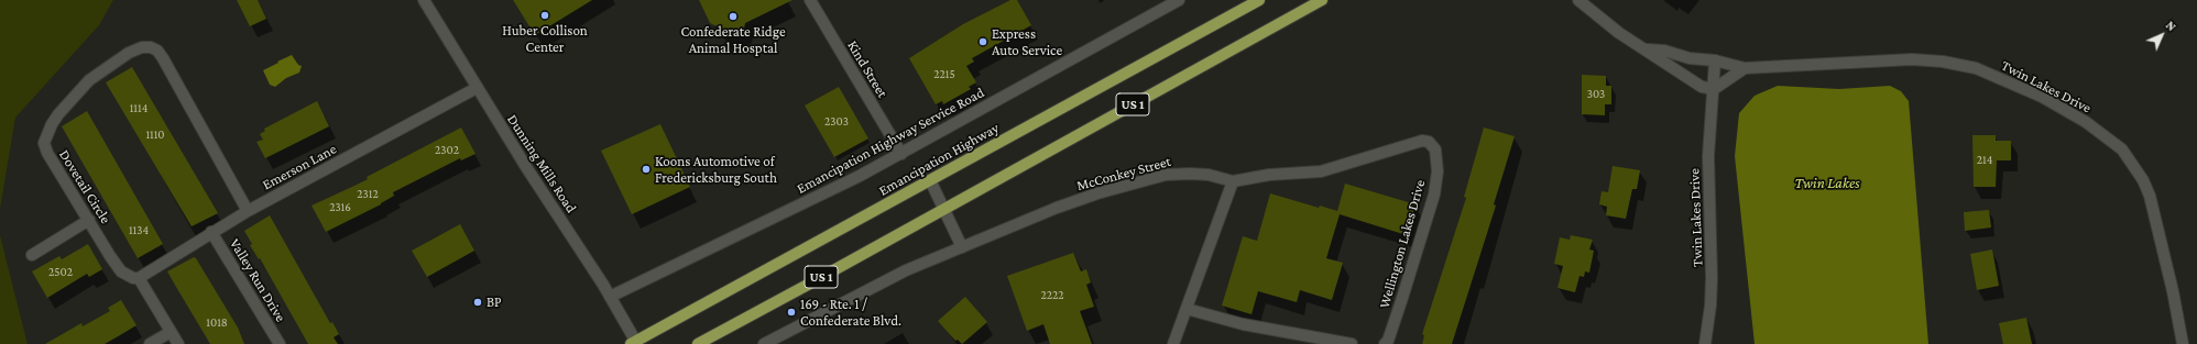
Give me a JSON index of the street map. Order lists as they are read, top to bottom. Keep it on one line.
{"streets":{"main road":["US 1","Emancipation Highway"],"street":["Kind Street","Twin Lakes Drive","Emancipation Highway Service Road","Dunning Mills Road","Emerson Lane","McConkey Street","Dovetail Circle","Wellington Lakes Drive","Valley Run Drive"]},"crossings":[["Kind Street","Emancipation Highway Service Road"],["Emancipation Highway Service Road","Dunning Mills Road"],["Emancipation Highway","Dunning Mills Road"],["Dunning Mills Road","Emerson Lane"],["Emerson Lane","Dovetail Circle"],["Emerson Lane","Valley Run Drive"],["McConkey Street","Wellington Lakes Drive"]],"water":["Twin Lakes"],"places":["Huber Collison Center","Confederate Ridge Animal Hosptal","Express Auto Service","Koons Automotive of Fredericksburg South","BP","169 - Rte. 1 / Confederate Blvd."],"house_numbers":["2215","303","1114","2303","1110","2302","214","2312","2316","1134","2502","2222","1018"],"north":"top right"}
